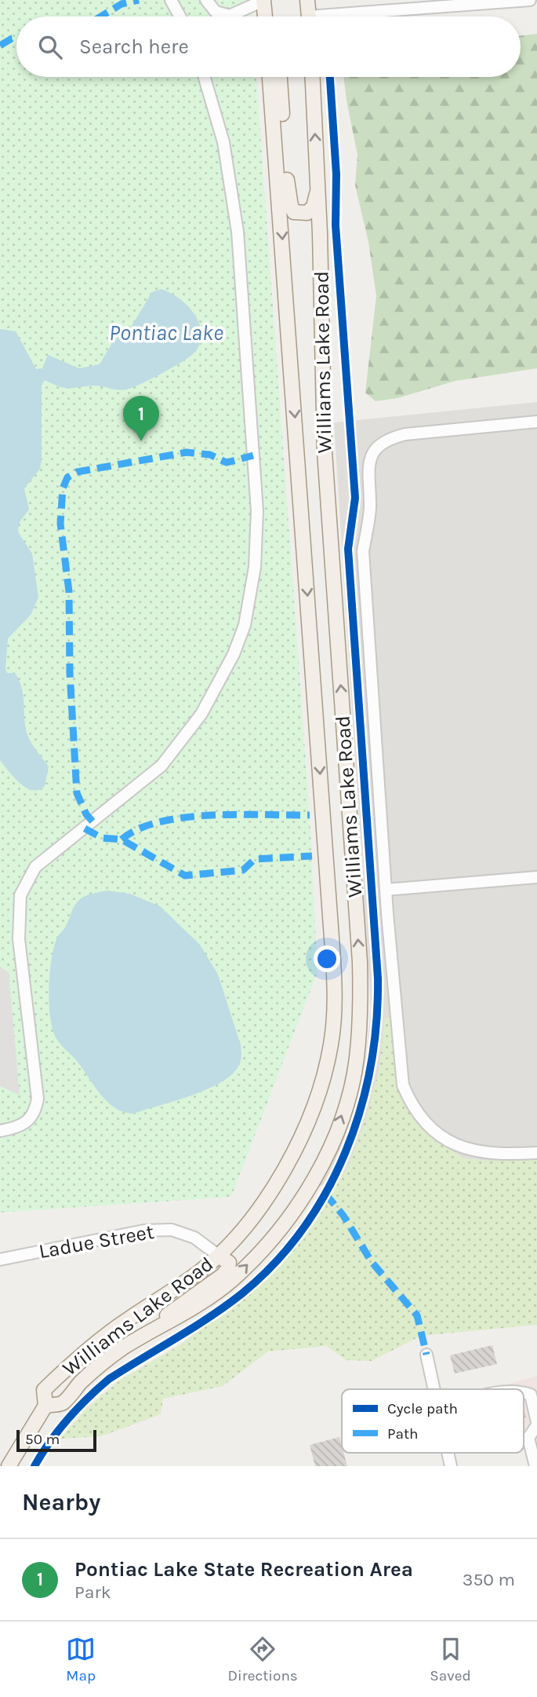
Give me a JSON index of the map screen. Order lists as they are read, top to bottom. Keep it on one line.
{"streets":{"main road":["Williams Lake Road"],"street":["Ladue Street"]},"crossings":[["Williams Lake Road","Ladue Street"]],"water":["Pontiac Lake"],"legend":["Cycle path","Path"],"scale_bar":"50 m","page":{"search":"Search here","pins":"1","scale":"50 m","heading":"Nearby","list":[{"mark":"1","name":"Pontiac Lake State Recreation Area","note":"Park","value":"350 m"}],"nav":["Map","Directions","Saved"]}}
